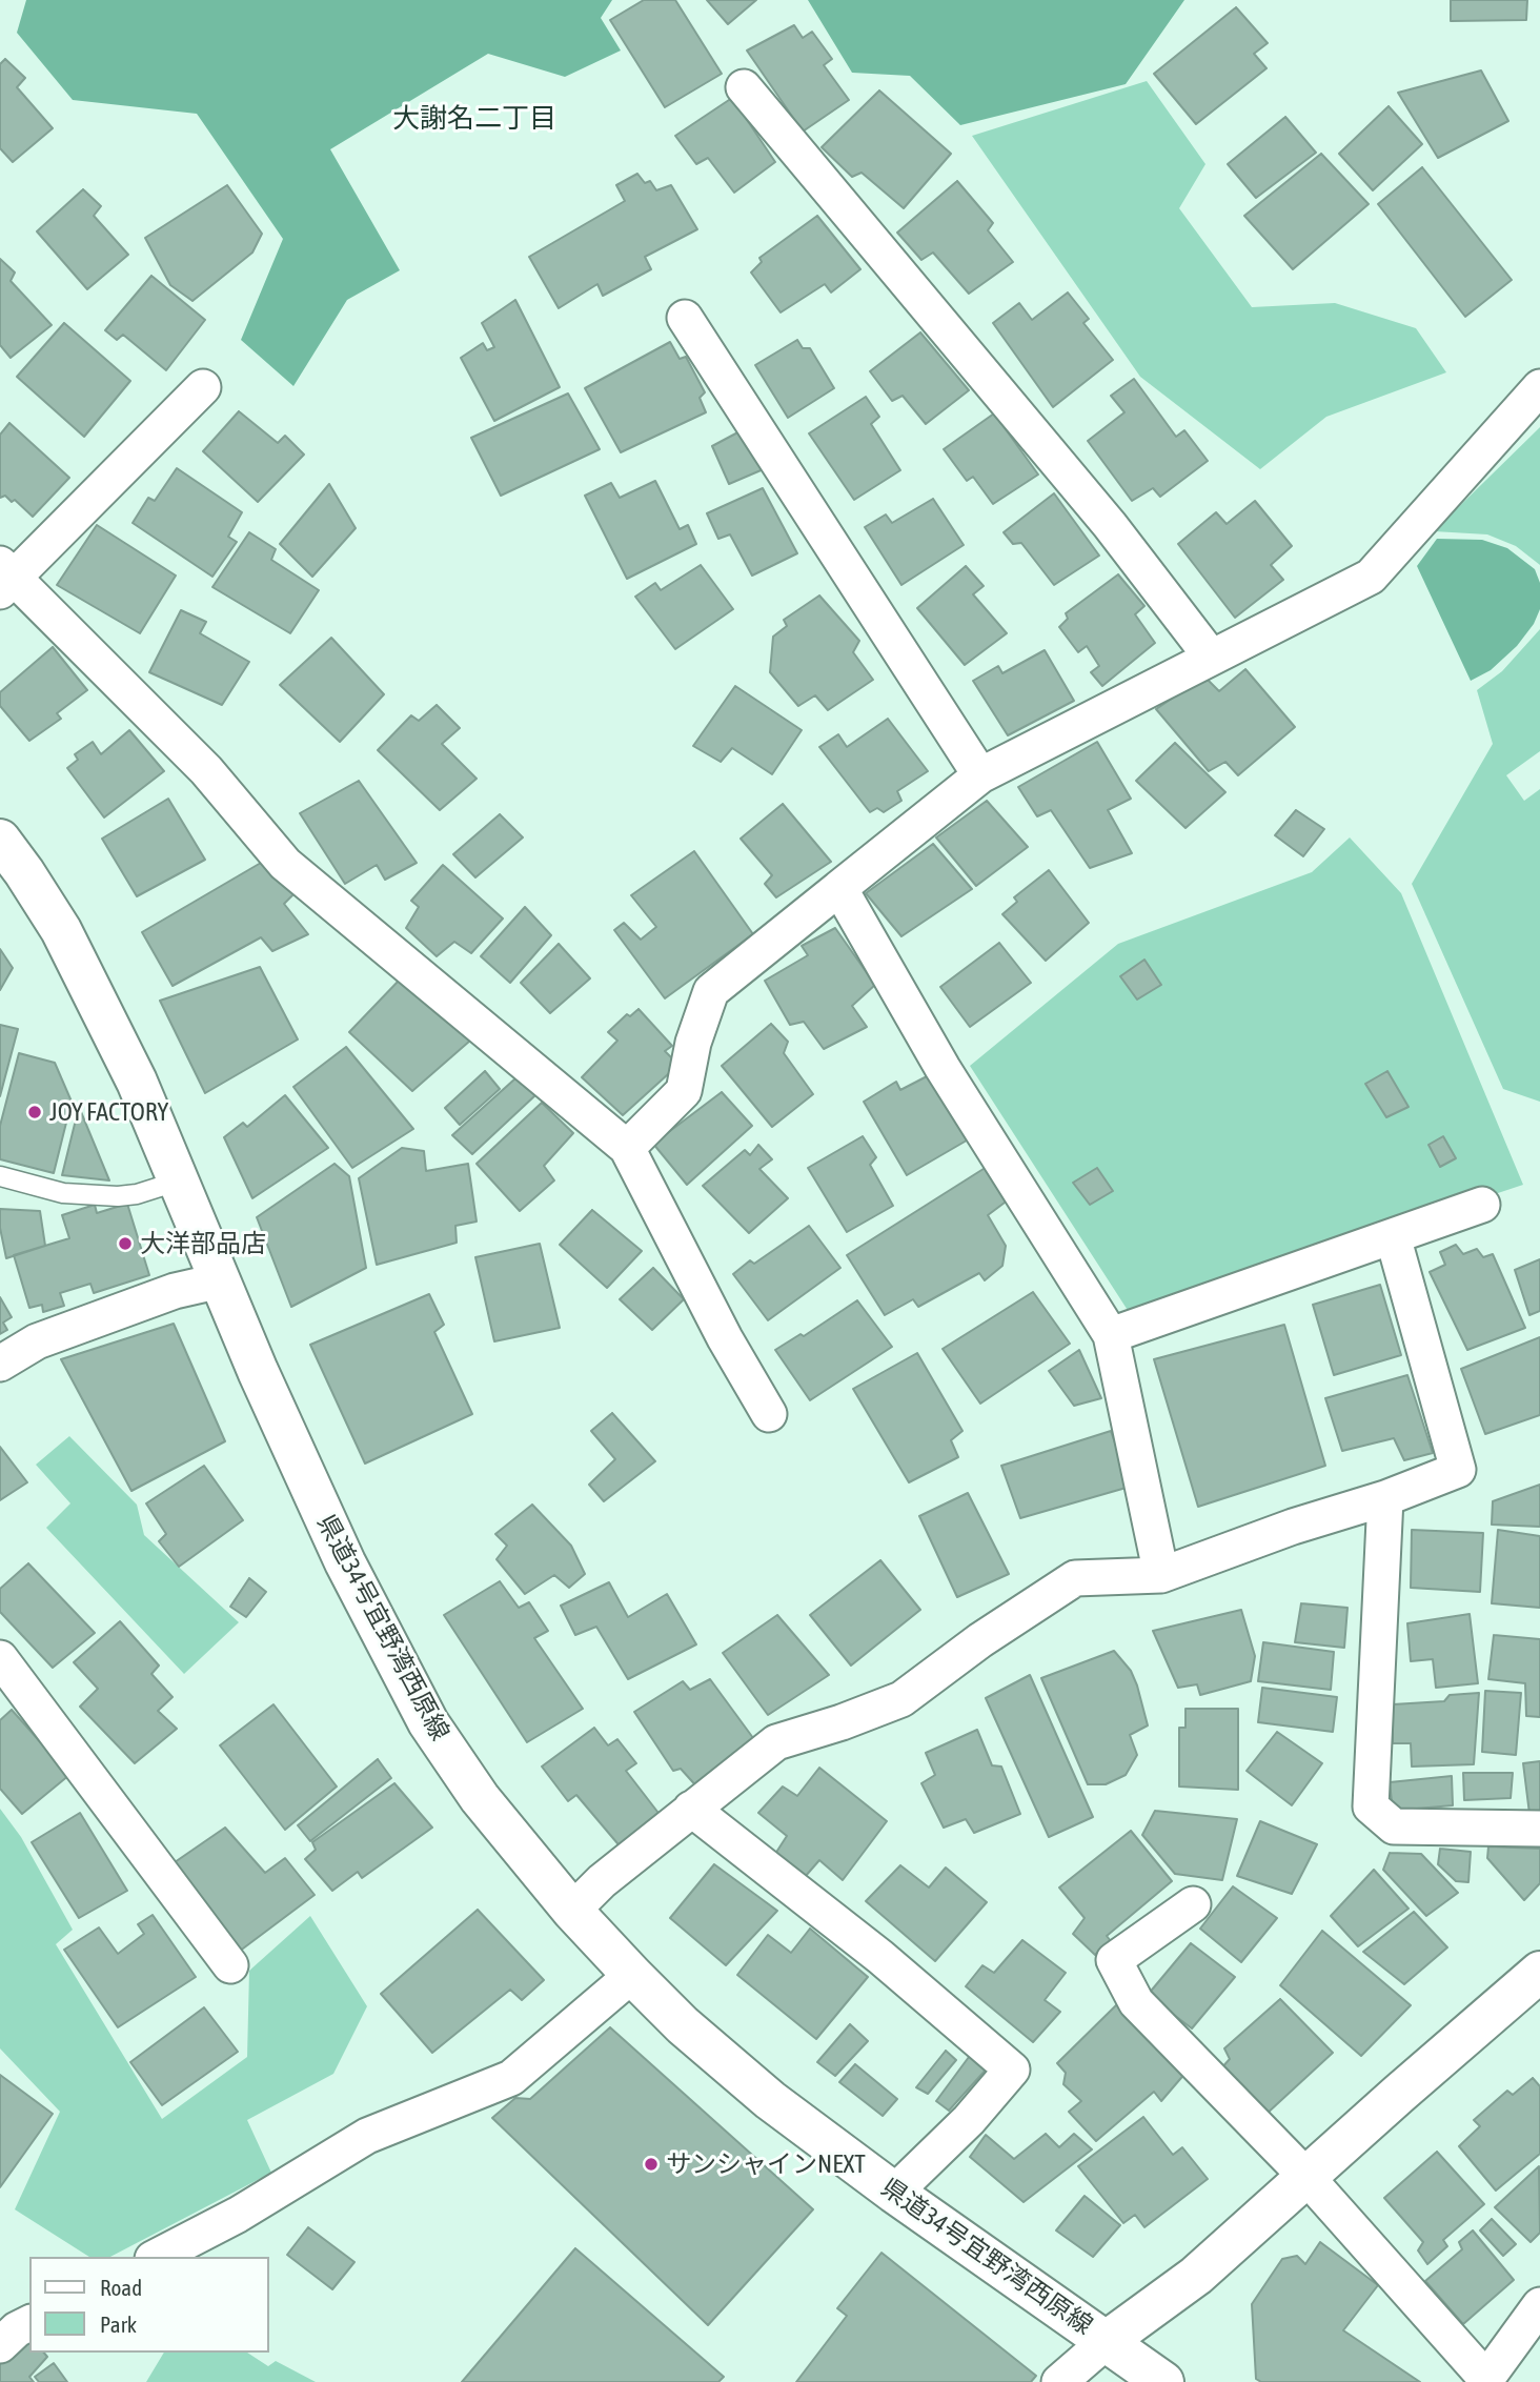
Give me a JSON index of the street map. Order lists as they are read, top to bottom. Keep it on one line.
{"streets":{"main road":["県道34号宜野湾西原線"]},"districts":["大謝名二丁目"],"places":["JOY FACTORY","大洋部品店","サンシャインNEXT"],"legend":["Road","Park"]}
